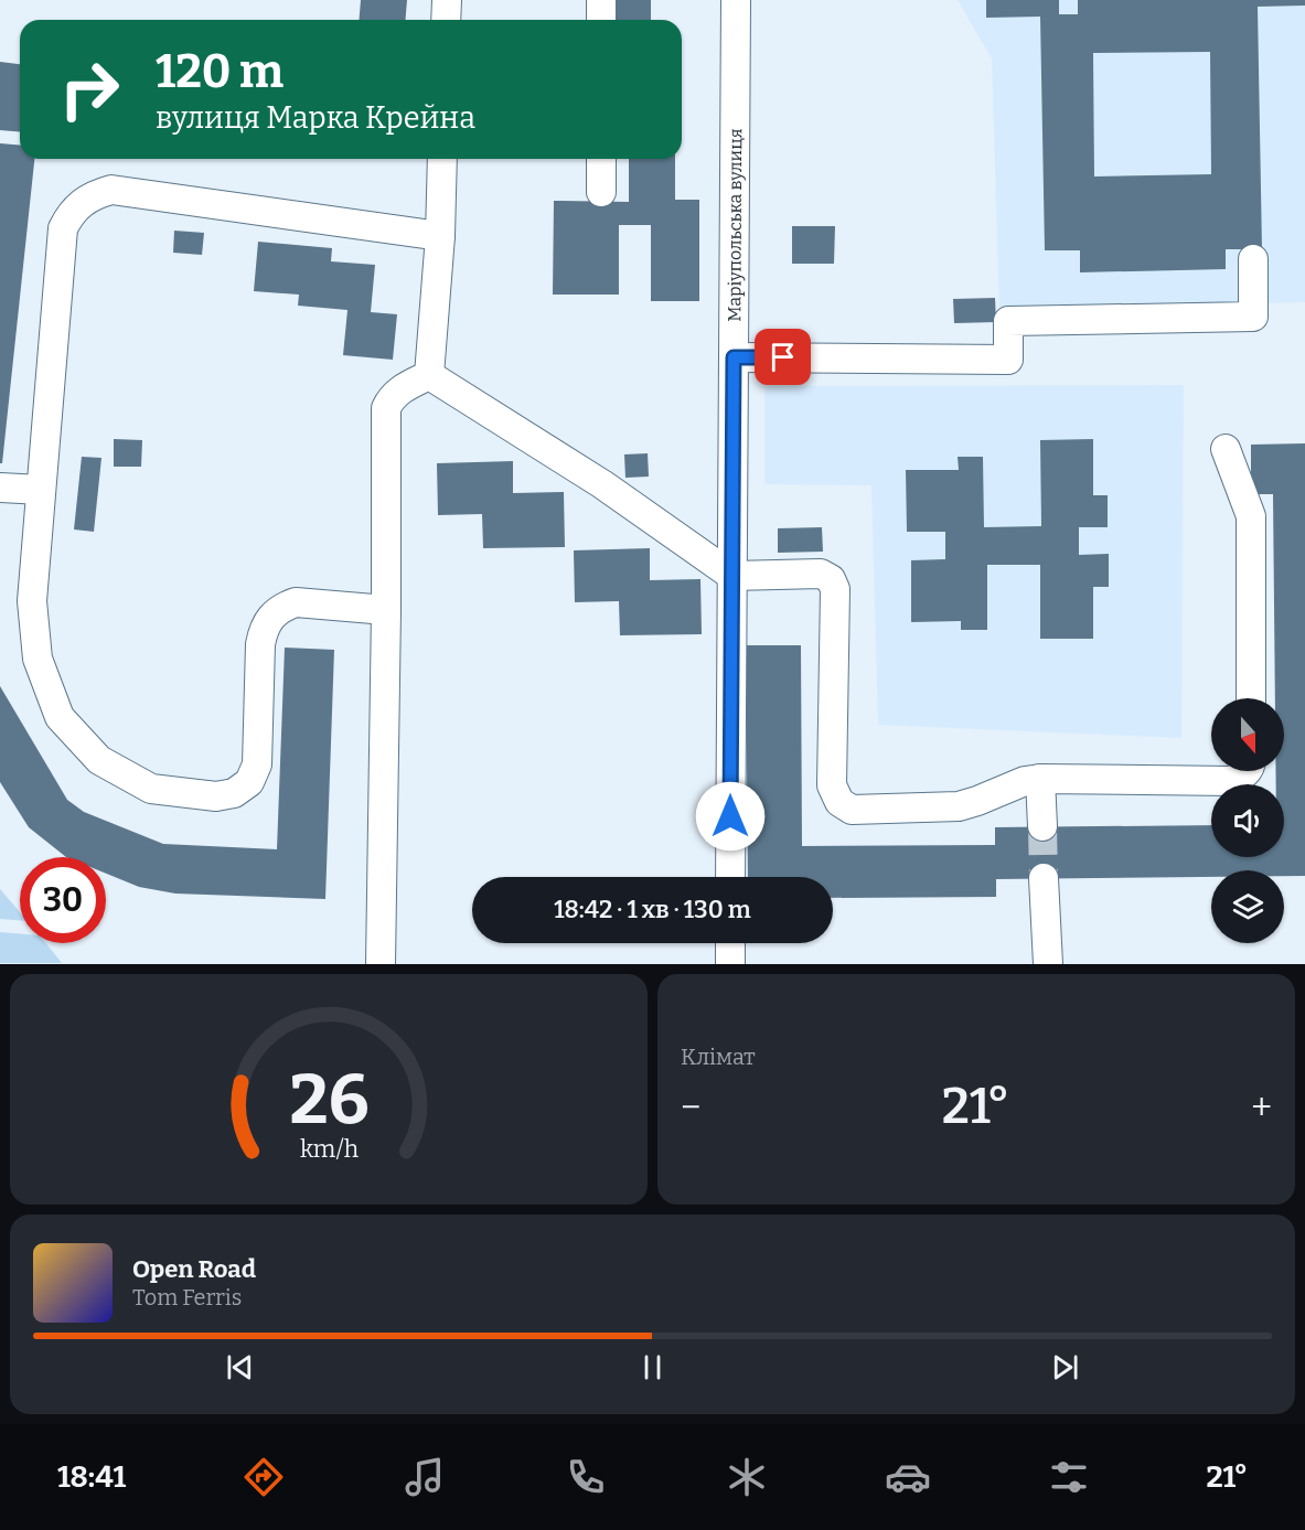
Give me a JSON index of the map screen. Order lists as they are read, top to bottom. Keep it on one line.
{"streets":{"street":["Маріупольська вулиця"]},"north":"bottom","page":{"turn":["120 m","вулиця Марка Крейна"],"limit":"30","trip":"18:42 · 1 хв · 130 m","tile":"Клімат","heat":["−","21°","+"],"song":["Open Road","Tom Ferris"],"tabs":["18:41","21°"],"gauge":["26","km/h"]}}
